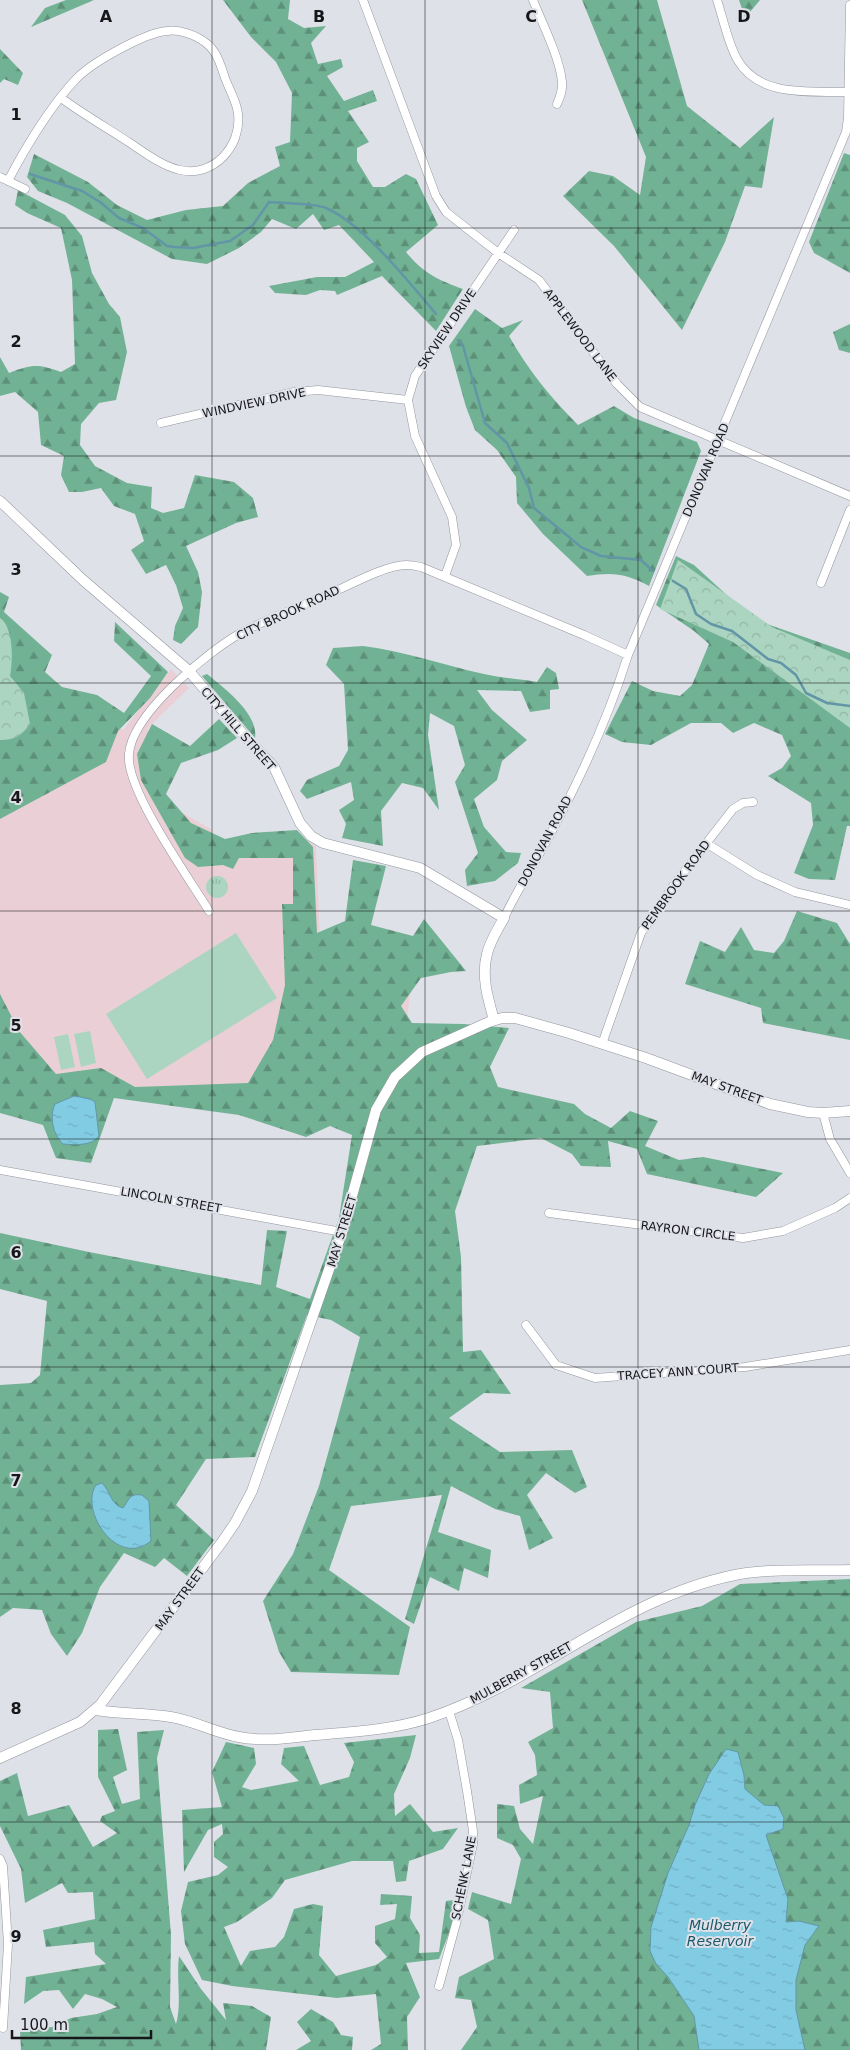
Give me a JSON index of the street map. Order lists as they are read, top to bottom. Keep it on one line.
{"streets":{"street":["SKYVIEW DRIVE","APPLEWOOD LANE","WINDVIEW DRIVE","DONOVAN ROAD","CITY BROOK ROAD","CITY HILL STREET","PEMBROOK ROAD","MAY STREET","LINCOLN STREET","RAYRON CIRCLE","TRACEY ANN COURT","MULBERRY STREET","SCHENK LANE"]},"crossings":[["SKYVIEW DRIVE","APPLEWOOD LANE"],["SKYVIEW DRIVE","WINDVIEW DRIVE"],["SKYVIEW DRIVE","CITY BROOK ROAD"],["APPLEWOOD LANE","DONOVAN ROAD"],["DONOVAN ROAD","CITY BROOK ROAD"],["DONOVAN ROAD","CITY HILL STREET"],["CITY BROOK ROAD","CITY HILL STREET"],["PEMBROOK ROAD","MAY STREET"],["MAY STREET","LINCOLN STREET"],["MAY STREET","MULBERRY STREET"],["MULBERRY STREET","SCHENK LANE"]],"water":["Mulberry Reservoir"],"scale_bar":"100 m","grid":{"columns":["A","B","C","D"],"rows":["1","2","3","4","5","6","7","8","9"]}}
